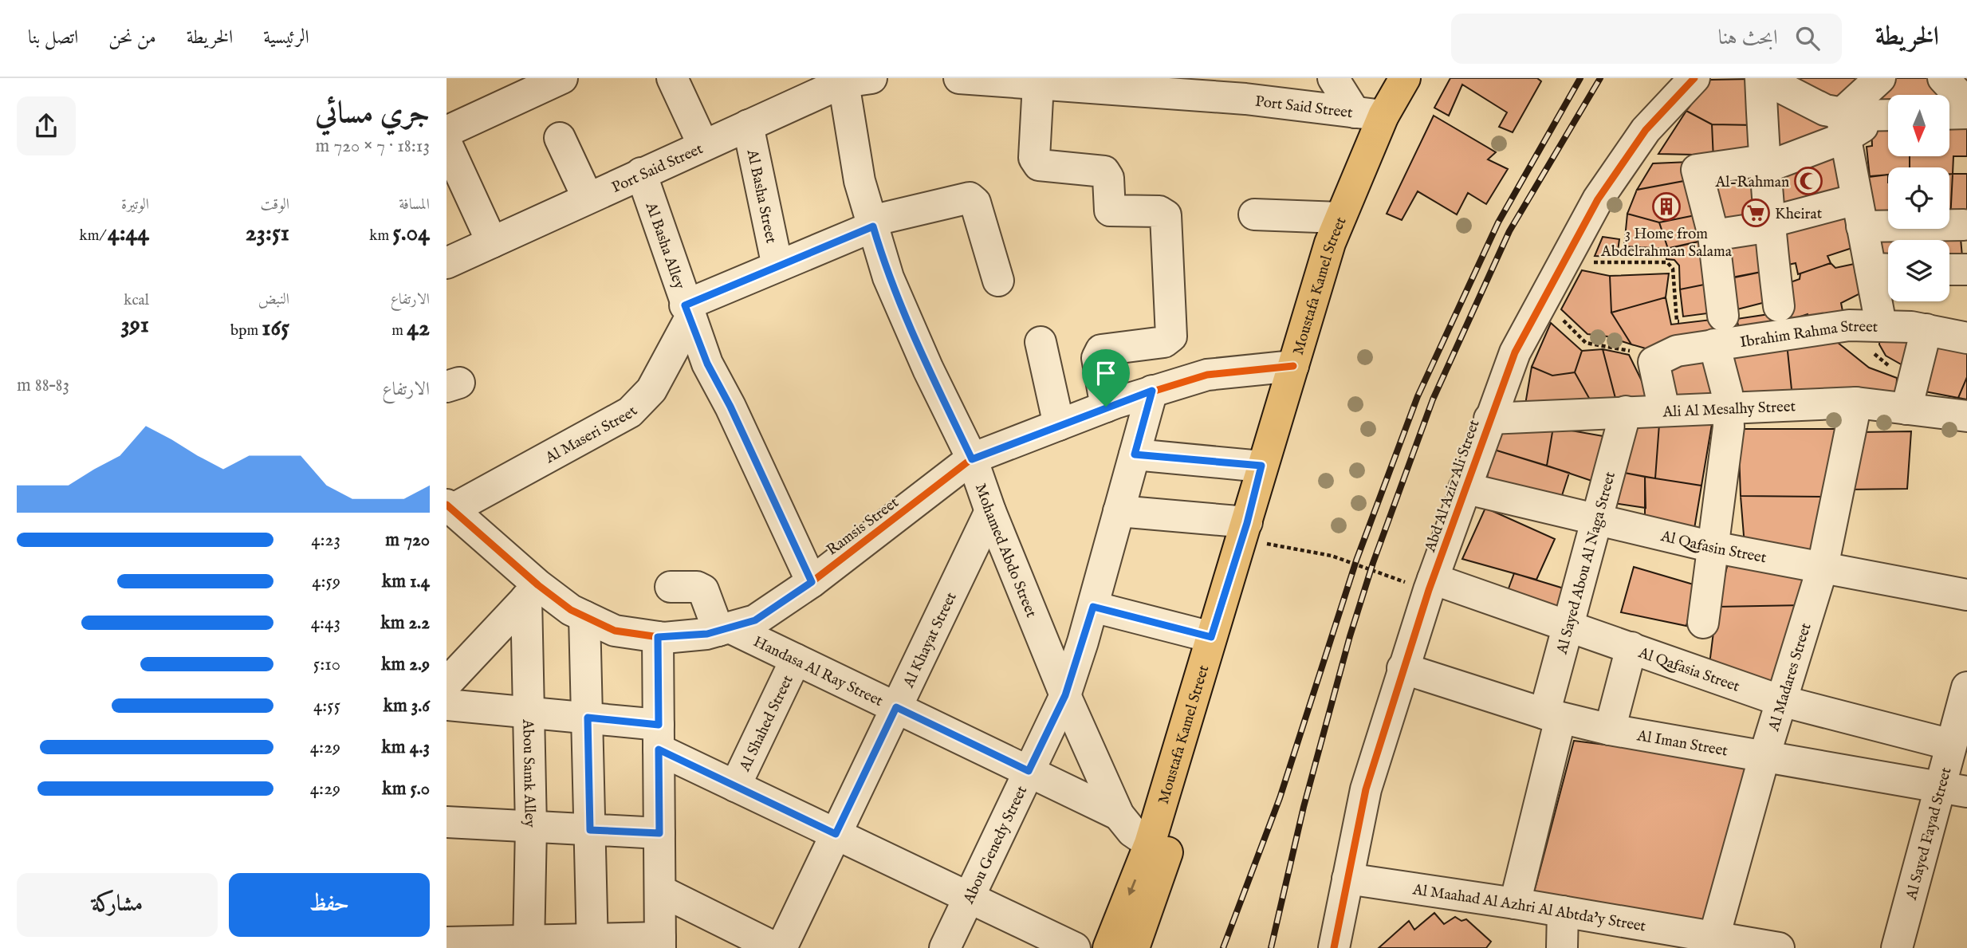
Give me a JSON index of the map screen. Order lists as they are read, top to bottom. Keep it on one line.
{"streets":{"main road":["Moustafa Kamel Street"],"street":["Port Said Street","Al Basha Street","Al Basha Alley","Ibrahim Rahma Street","Ali Al Mesalhy Street","Al Maseri Street","Abd Al Aziz Ali Street","Ramsis Street","Al Qafasin Street","Mohamed Abdo Street","Al Sayed Abou Al Naga Street","Al Khayat Street","Al Qafasia Street","Handasa Al Ray Street","Al Madares Street","Al Shahed Street","Al Iman Street","Abou Samk Alley","Al Sayed Fayad Street","Abou Genedy Street","Al Maahad Al Azhri Al Abtda'y Street"]},"crossings":[["Port Said Street","Al Basha Street"],["Port Said Street","Al Basha Alley"],["Port Said Street","Moustafa Kamel Street"],["Port Said Street","Mohamed Abdo Street"],["Al Basha Alley","Al Maseri Street"],["Al Basha Alley","Ramsis Street"],["Moustafa Kamel Street","Ramsis Street"],["Moustafa Kamel Street","Mohamed Abdo Street"],["Ali Al Mesalhy Street","Abd Al Aziz Ali Street"],["Ali Al Mesalhy Street","Al Sayed Abou Al Naga Street"],["Ali Al Mesalhy Street","Al Madares Street"],["Al Maseri Street","Ramsis Street"],["Abd Al Aziz Ali Street","Al Qafasin Street"],["Abd Al Aziz Ali Street","Al Qafasia Street"],["Abd Al Aziz Ali Street","Al Iman Street"],["Abd Al Aziz Ali Street","Al Maahad Al Azhri Al Abtda'y Street"],["Ramsis Street","Mohamed Abdo Street"],["Ramsis Street","Handasa Al Ray Street"],["Ramsis Street","Abou Samk Alley"],["Ramsis Street","Abou Genedy Street"],["Al Qafasin Street","Al Sayed Abou Al Naga Street"],["Al Qafasin Street","Al Madares Street"],["Mohamed Abdo Street","Al Khayat Street"],["Mohamed Abdo Street","Handasa Al Ray Street"],["Mohamed Abdo Street","Abou Genedy Street"],["Al Sayed Abou Al Naga Street","Al Qafasia Street"],["Al Sayed Abou Al Naga Street","Al Iman Street"],["Al Sayed Abou Al Naga Street","Al Maahad Al Azhri Al Abtda'y Street"],["Al Khayat Street","Handasa Al Ray Street"],["Al Qafasia Street","Al Madares Street"],["Al Qafasia Street","Al Sayed Fayad Street"],["Handasa Al Ray Street","Al Shahed Street"],["Handasa Al Ray Street","Abou Genedy Street"],["Al Madares Street","Al Iman Street"],["Al Madares Street","Al Maahad Al Azhri Al Abtda'y Street"],["Al Iman Street","Al Sayed Fayad Street"]],"places":{"mosque":["Al-Rahman"],"building":["3 Home from Abdelrahman Salama"],"supermarket":["Kheirat"]},"north":"bottom","page":{"header":"الخريطة","search":"ابحث هنا","nav":["الرئيسية","الخريطة","من نحن","اتصل بنا"],"heading":["جري مسائي","18:13 · 7 × 720 m"],"stats":[["المسافة","5.04 km"],["الوقت","23:51"],["الوتيرة","4:44 /km"],["الارتفاع","42 m"],["النبض","165 bpm"],["kcal","391"]],"chart":["الارتفاع","83–88 m"],"list":[{"name":"720 m","note":"4:23"},{"name":"1.4 km","note":"4:59"},{"name":"2.2 km","note":"4:43"},{"name":"2.9 km","note":"5:10"},{"name":"3.6 km","note":"4:55"},{"name":"4.3 km","note":"4:29"},{"name":"5.0 km","note":"4:29"}],"buttons":["حفظ","مشاركة"]}}
